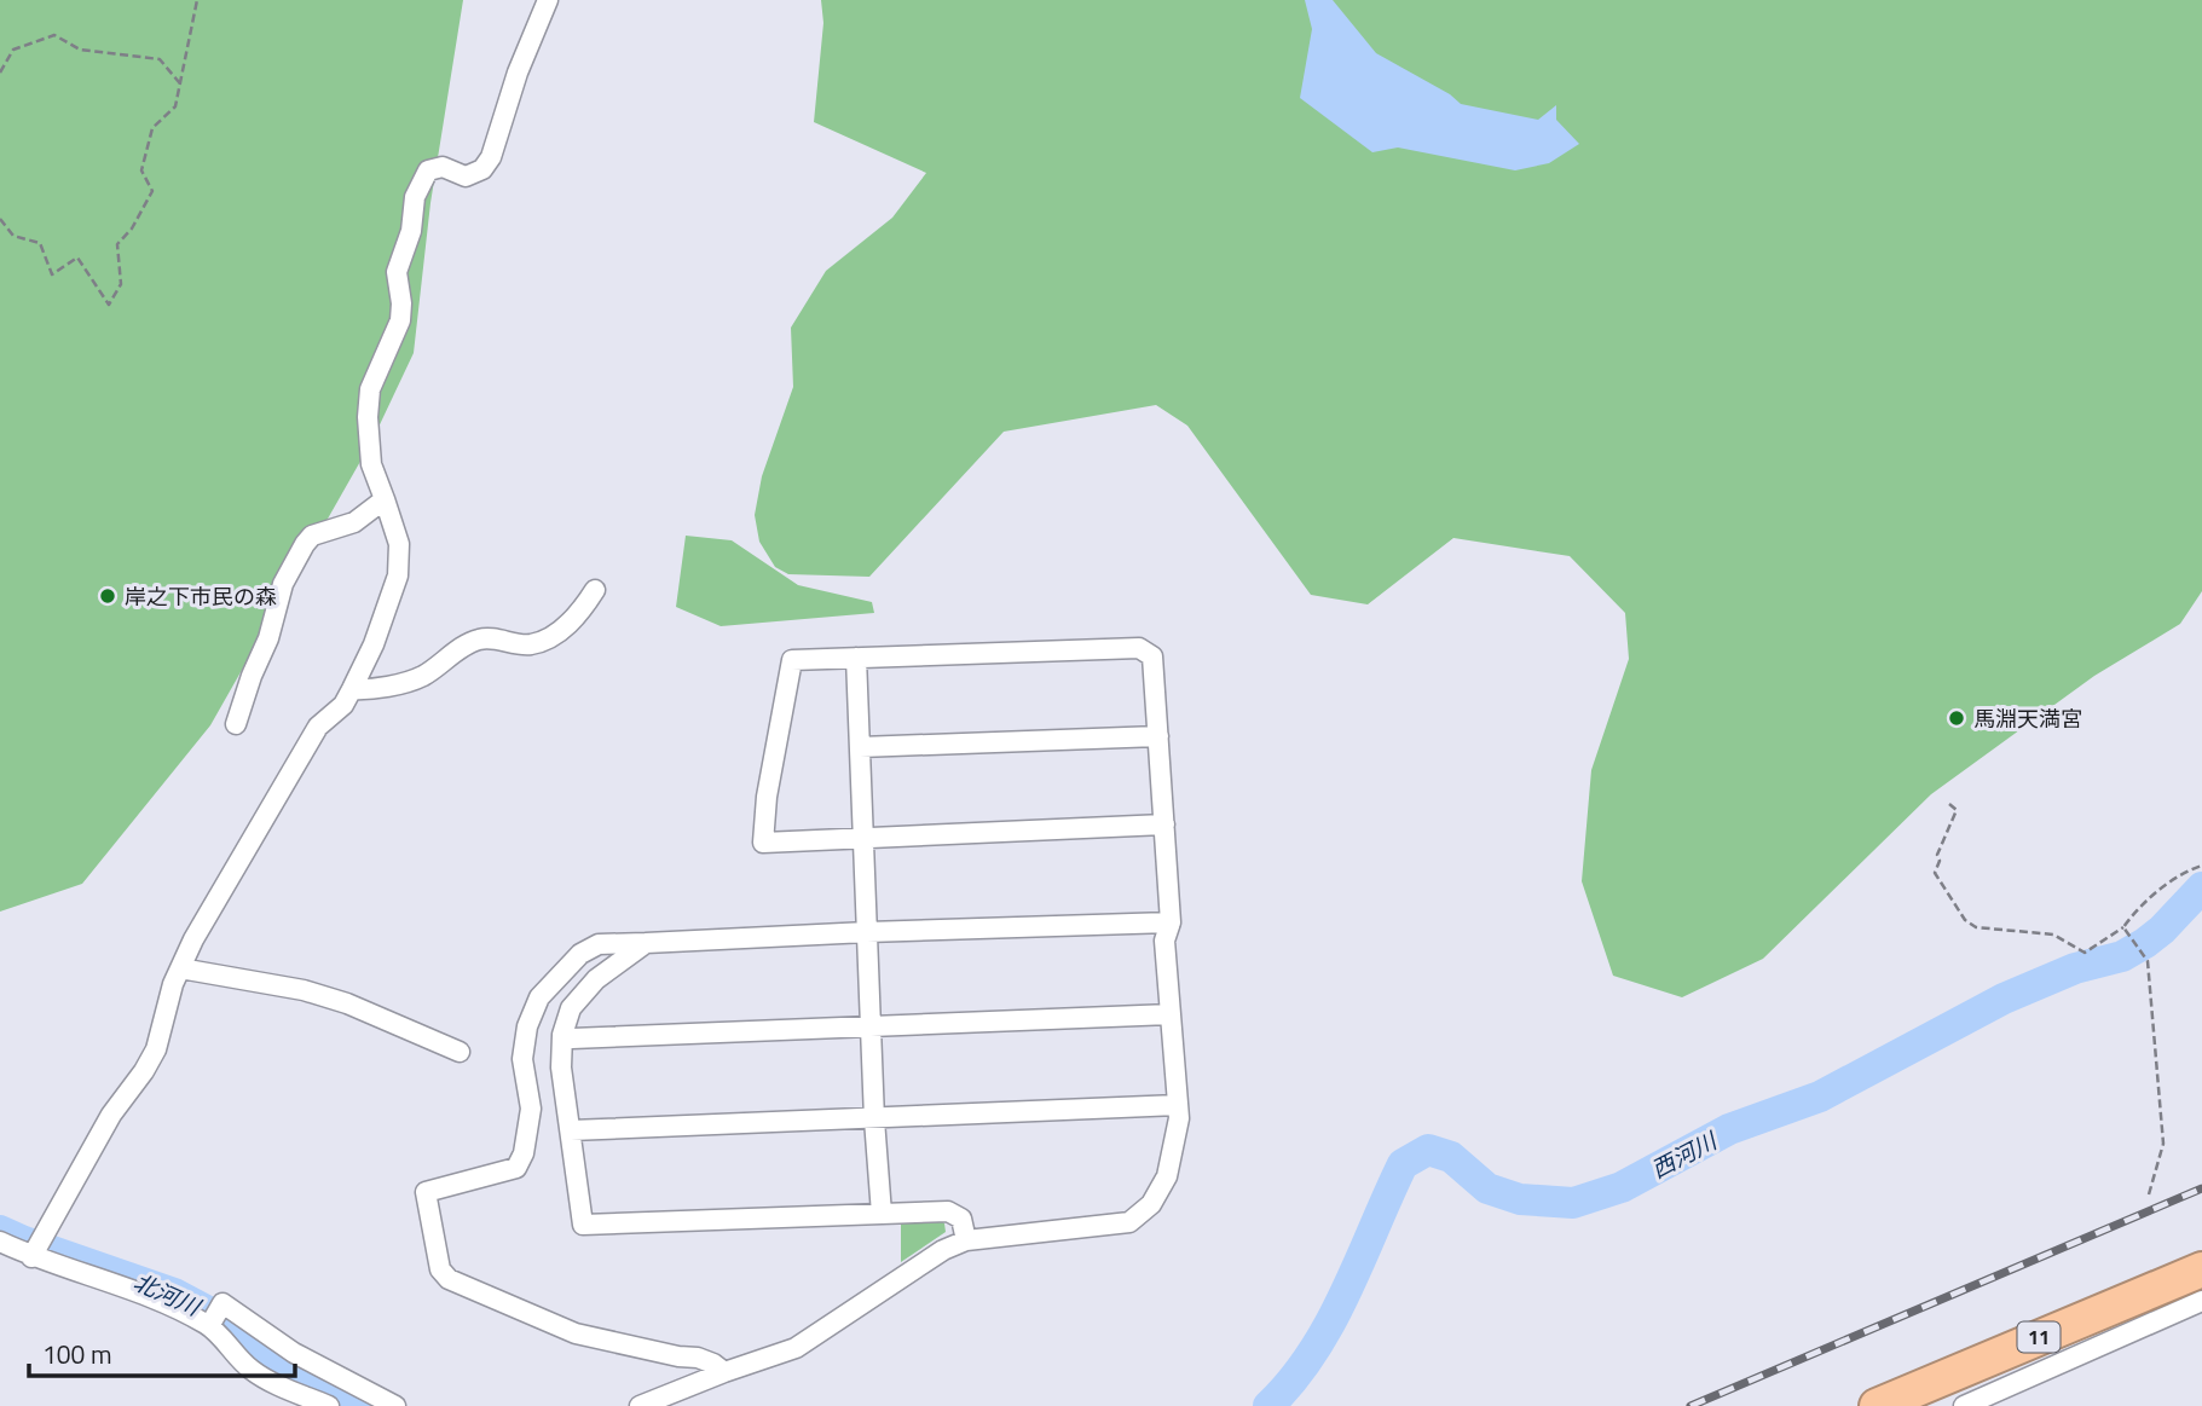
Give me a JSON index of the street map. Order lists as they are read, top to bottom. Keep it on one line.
{"streets":{"highway":["11"]},"water":["西河川","北河川"],"places":["岸之下市民の森","馬淵天満宮"],"scale_bar":"100 m"}
